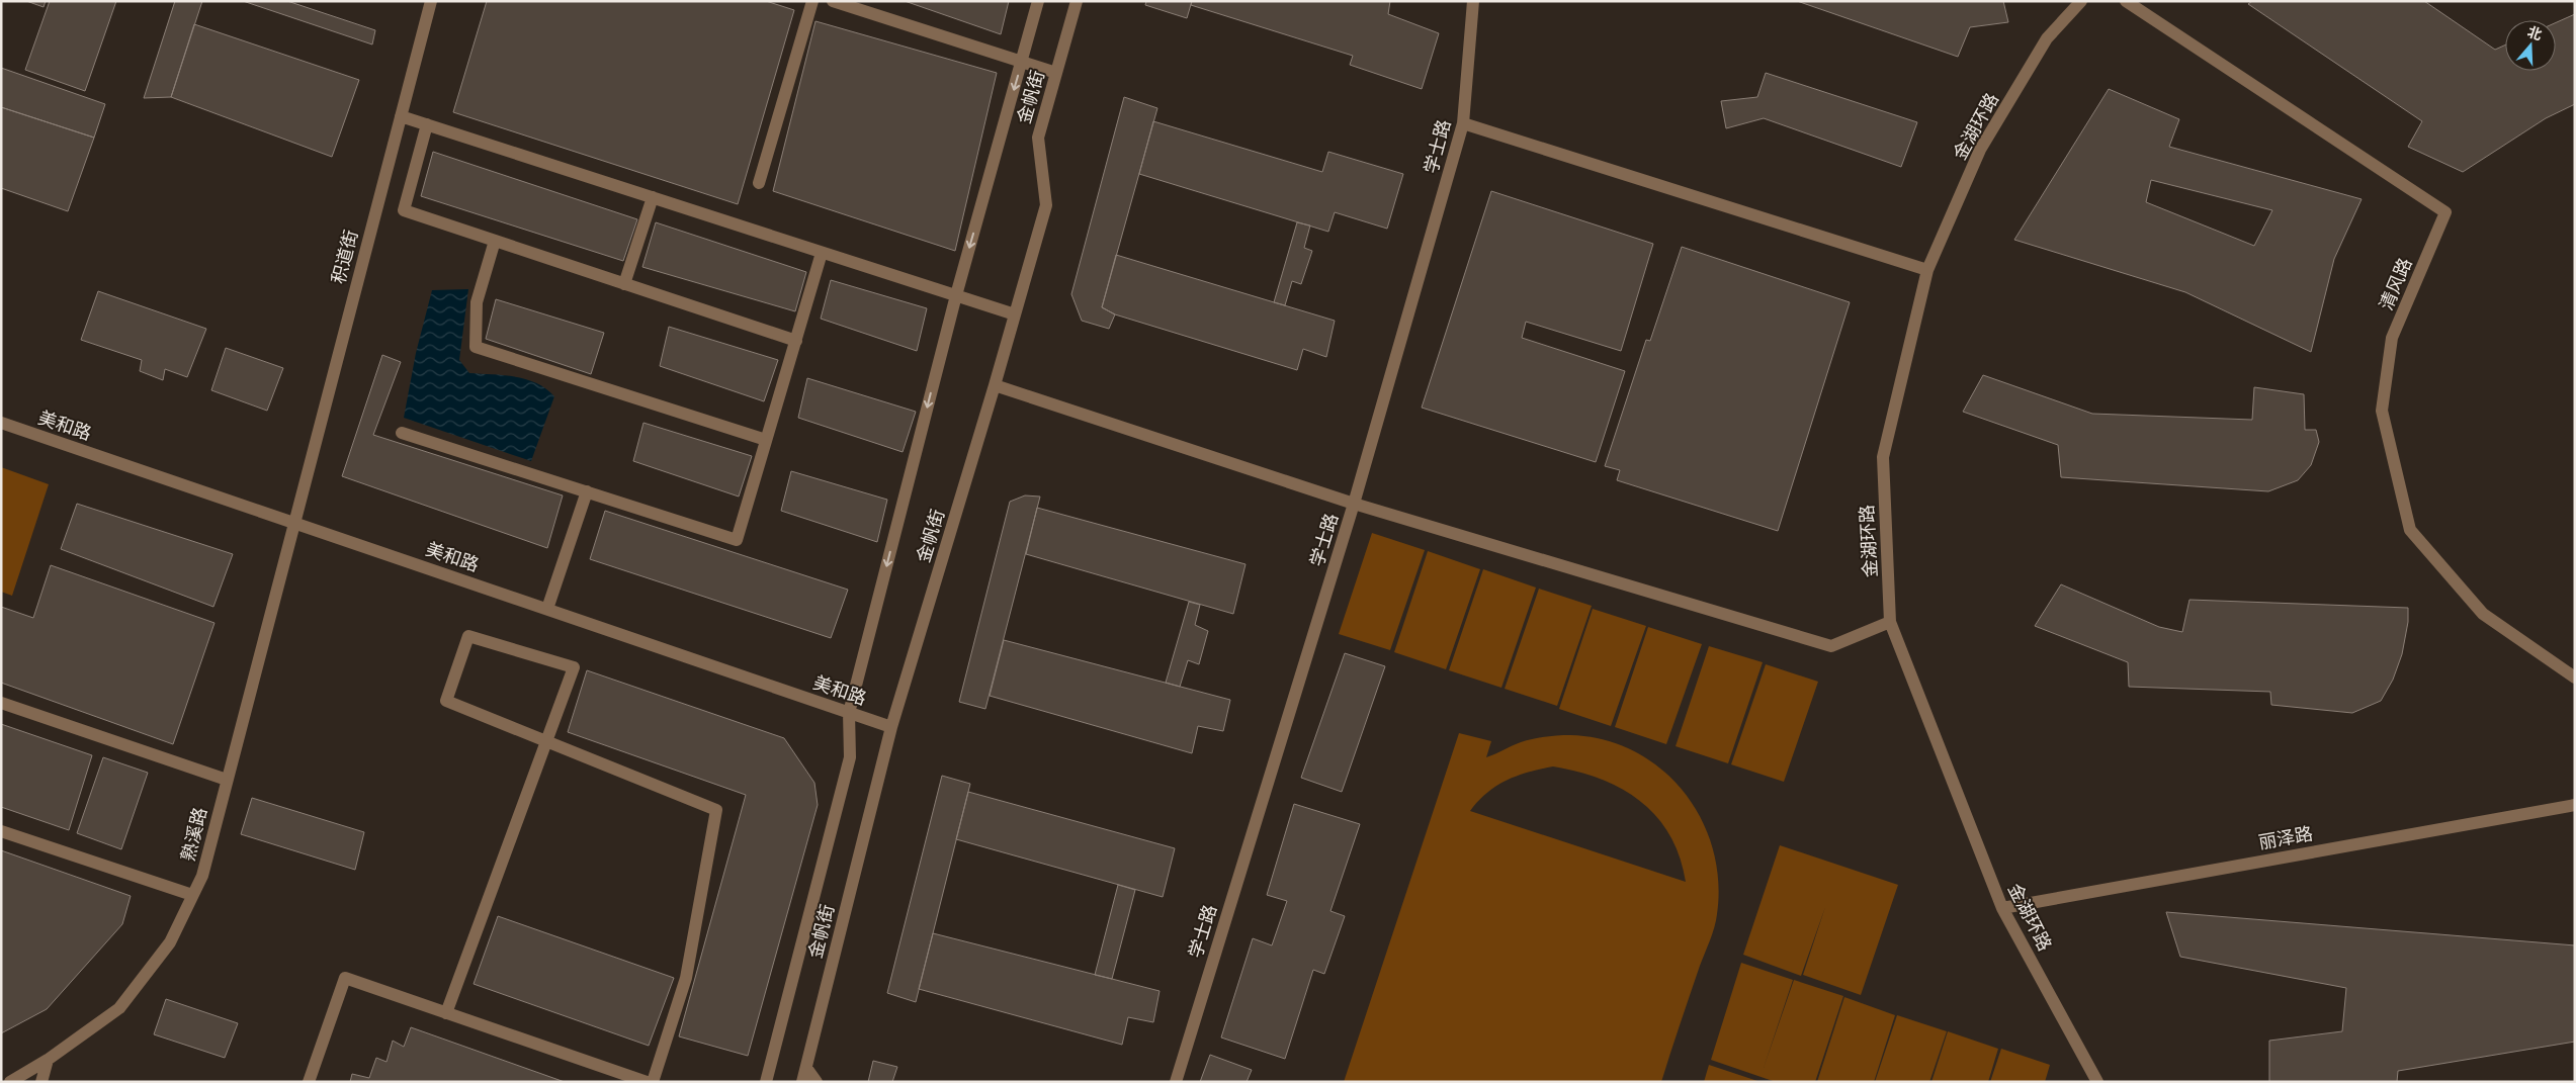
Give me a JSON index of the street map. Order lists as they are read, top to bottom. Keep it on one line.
{"streets":{"street":["金帆街","金湖环路","学士路","积道街","清风路","美和路","熟溪路","丽泽路"]},"crossings":[["金帆街","美和路"],["金湖环路","丽泽路"],["积道街","美和路"],["积道街","熟溪路"],["美和路","熟溪路"]],"north":"top"}
